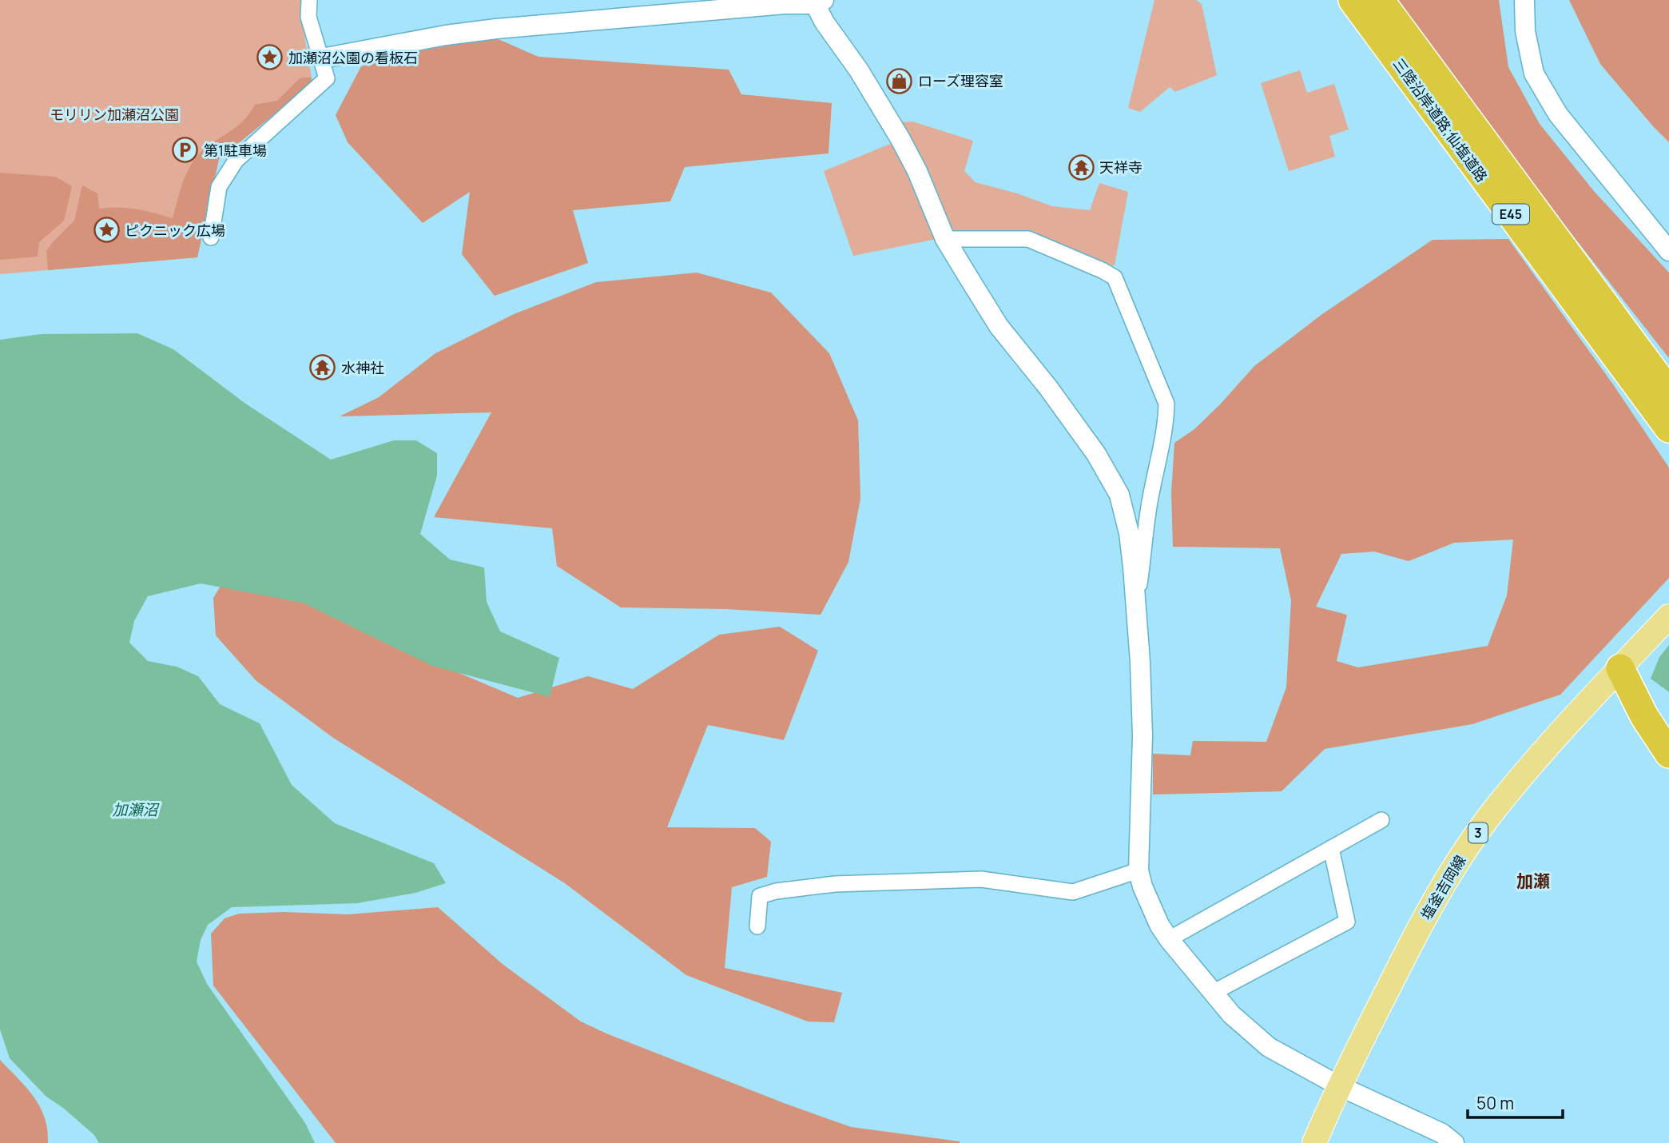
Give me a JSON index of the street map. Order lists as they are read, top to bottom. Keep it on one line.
{"streets":{"highway":["三陸沿岸道路;仙塩道路","E45"],"main road":["3","塩釜吉岡線"]},"districts":["加瀬"],"water":["加瀬沼"],"parks":["モリリン加瀬沼公園"],"places":{"place":["加瀬沼公園の看板石","ピクニック広場"],"shop":["ローズ理容室"],"parking":["第1駐車場"],"temple":["天祥寺","水神社"]},"scale_bar":"50 m"}
